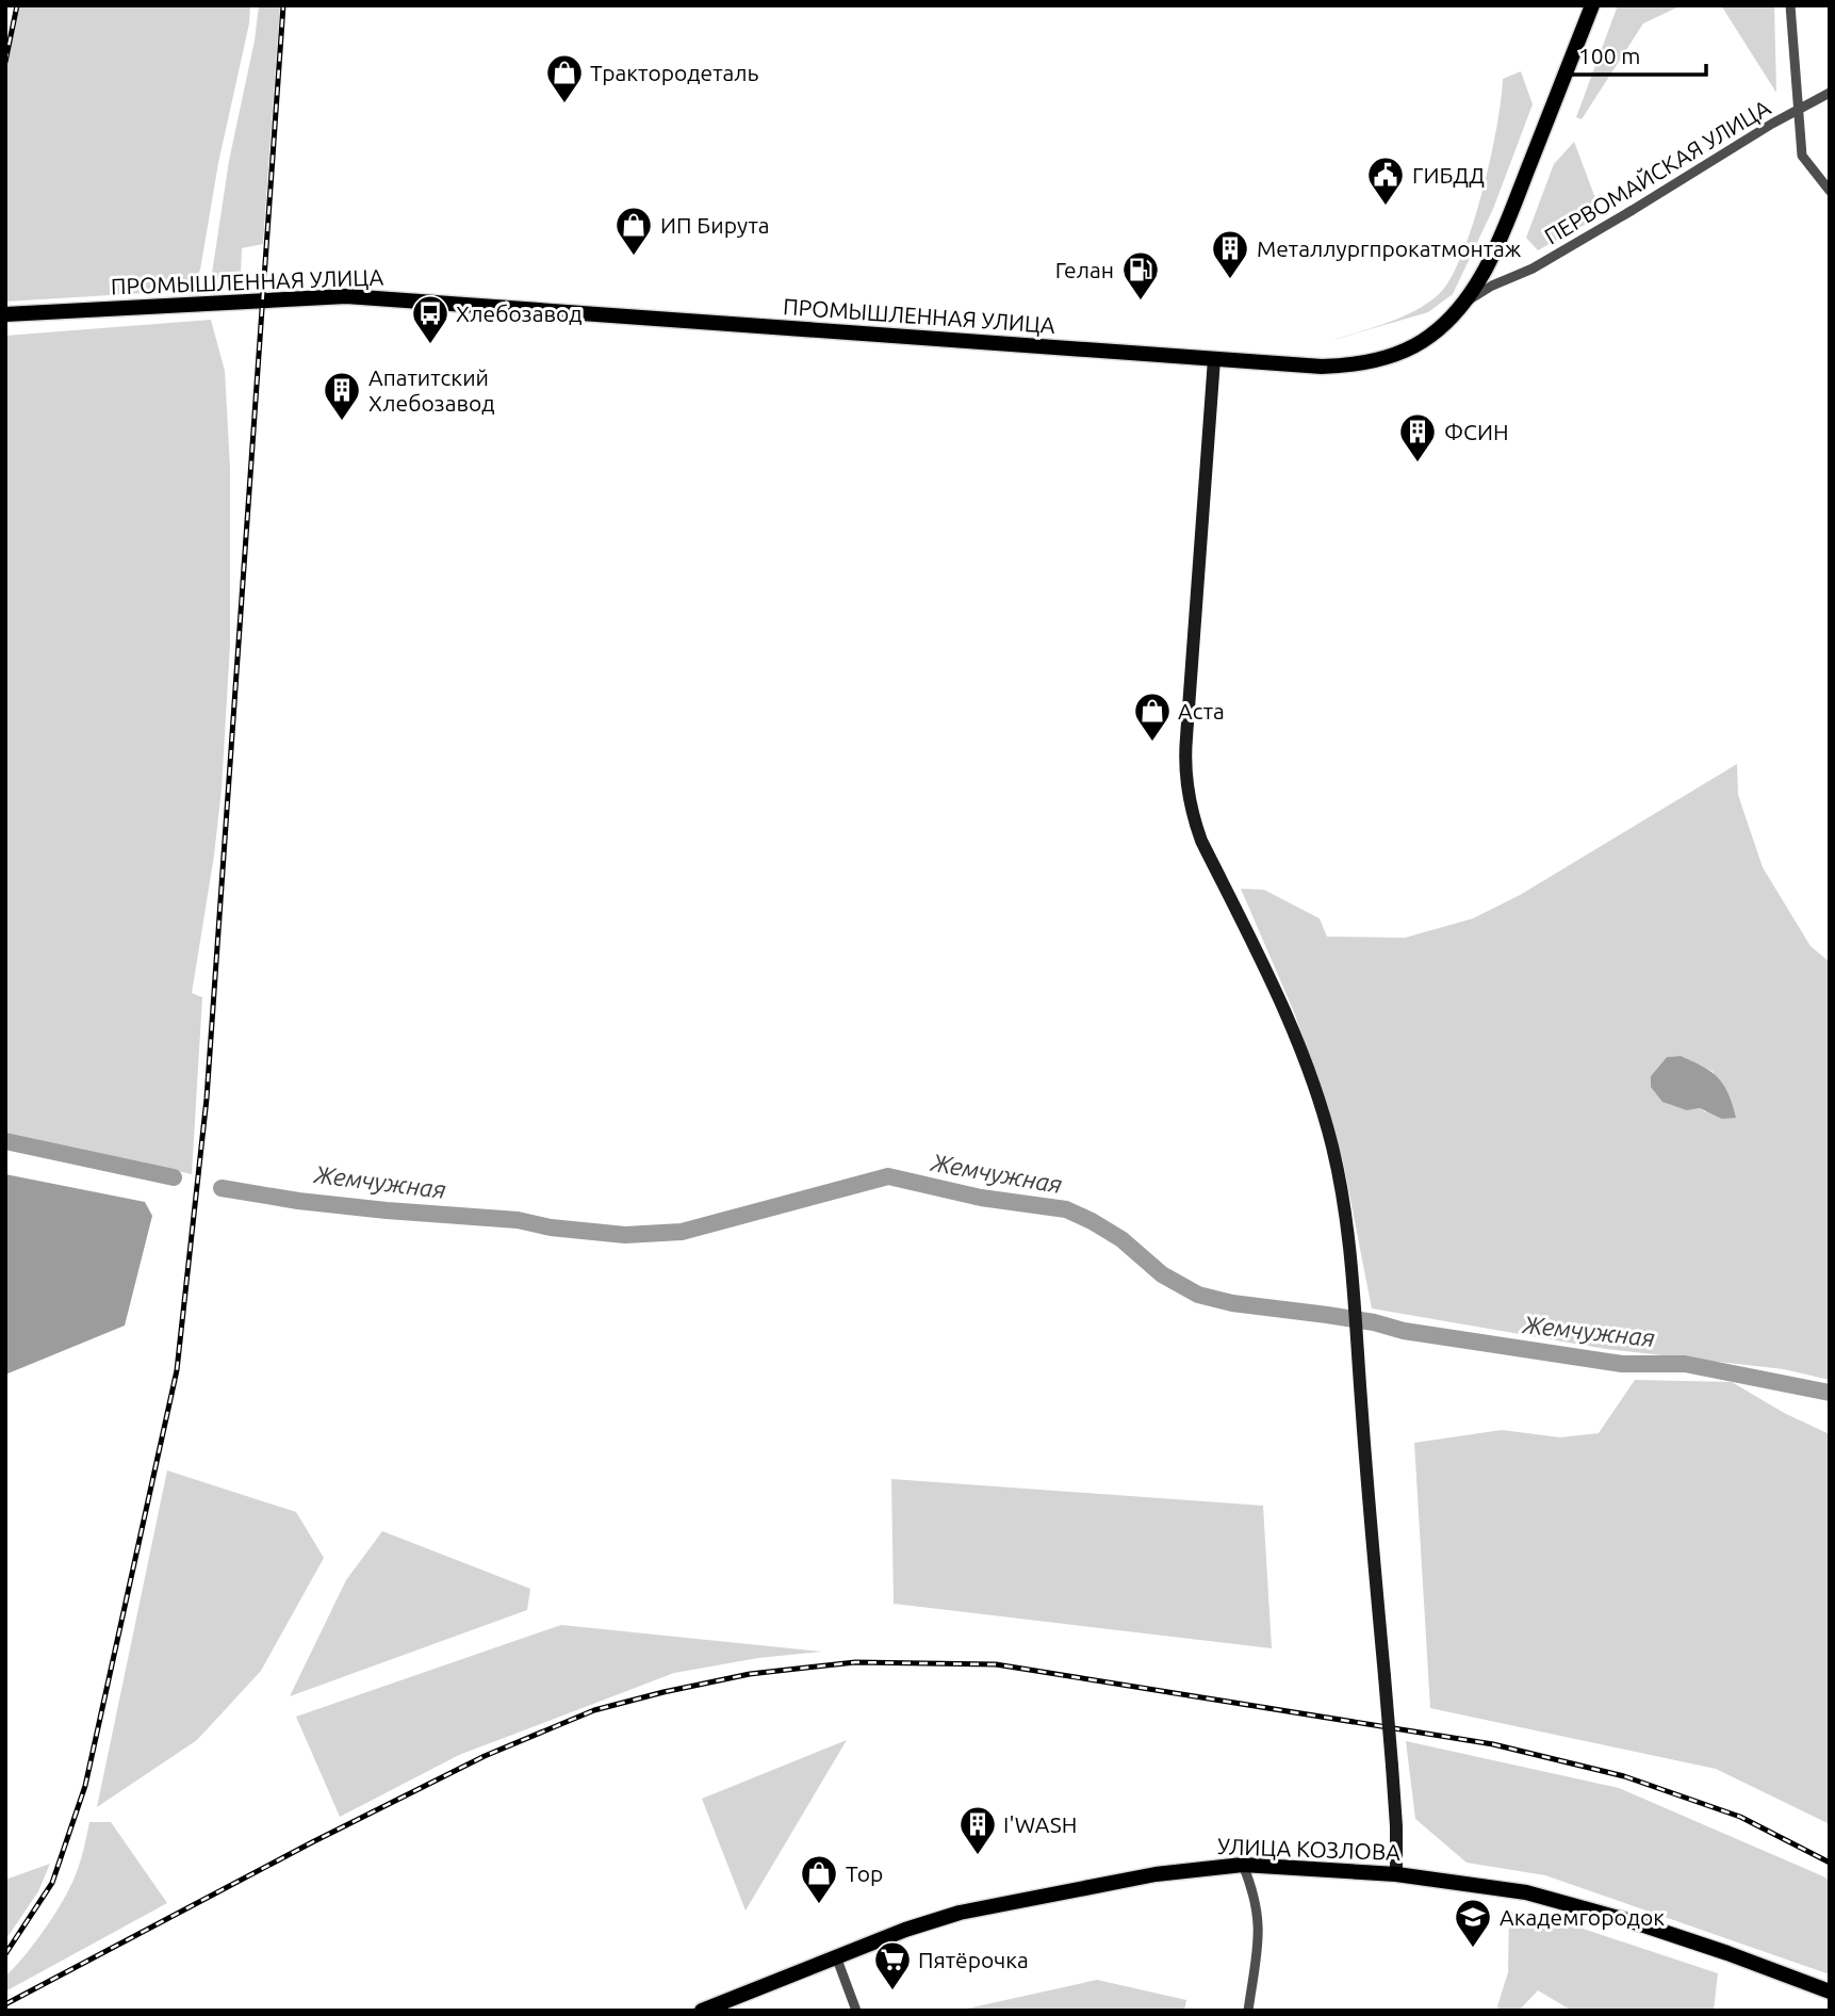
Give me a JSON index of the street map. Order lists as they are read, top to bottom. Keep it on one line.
{"streets":{"main road":["ПРОМЫШЛЕННАЯ УЛИЦА","УЛИЦА КОЗЛОВА"],"street":["ПЕРВОМАЙСКАЯ УЛИЦА"]},"crossings":[["ПЕРВОМАЙСКАЯ УЛИЦА","ПРОМЫШЛЕННАЯ УЛИЦА"]],"water":["Жемчужная"],"places":{"shop":["Трактородеталь","ИП Бирута","Аста","Тор"],"public building":["ГИБДД"],"building":["Металлургпрокатмонтаж","Апатитский Хлебозавод","ФСИН","I'WASH"],"fuel station":["Гелан"],"bus stop":["Хлебозавод"],"school or university":["Академгородок"],"supermarket":["Пятёрочка"]},"scale_bar":"100 m"}
